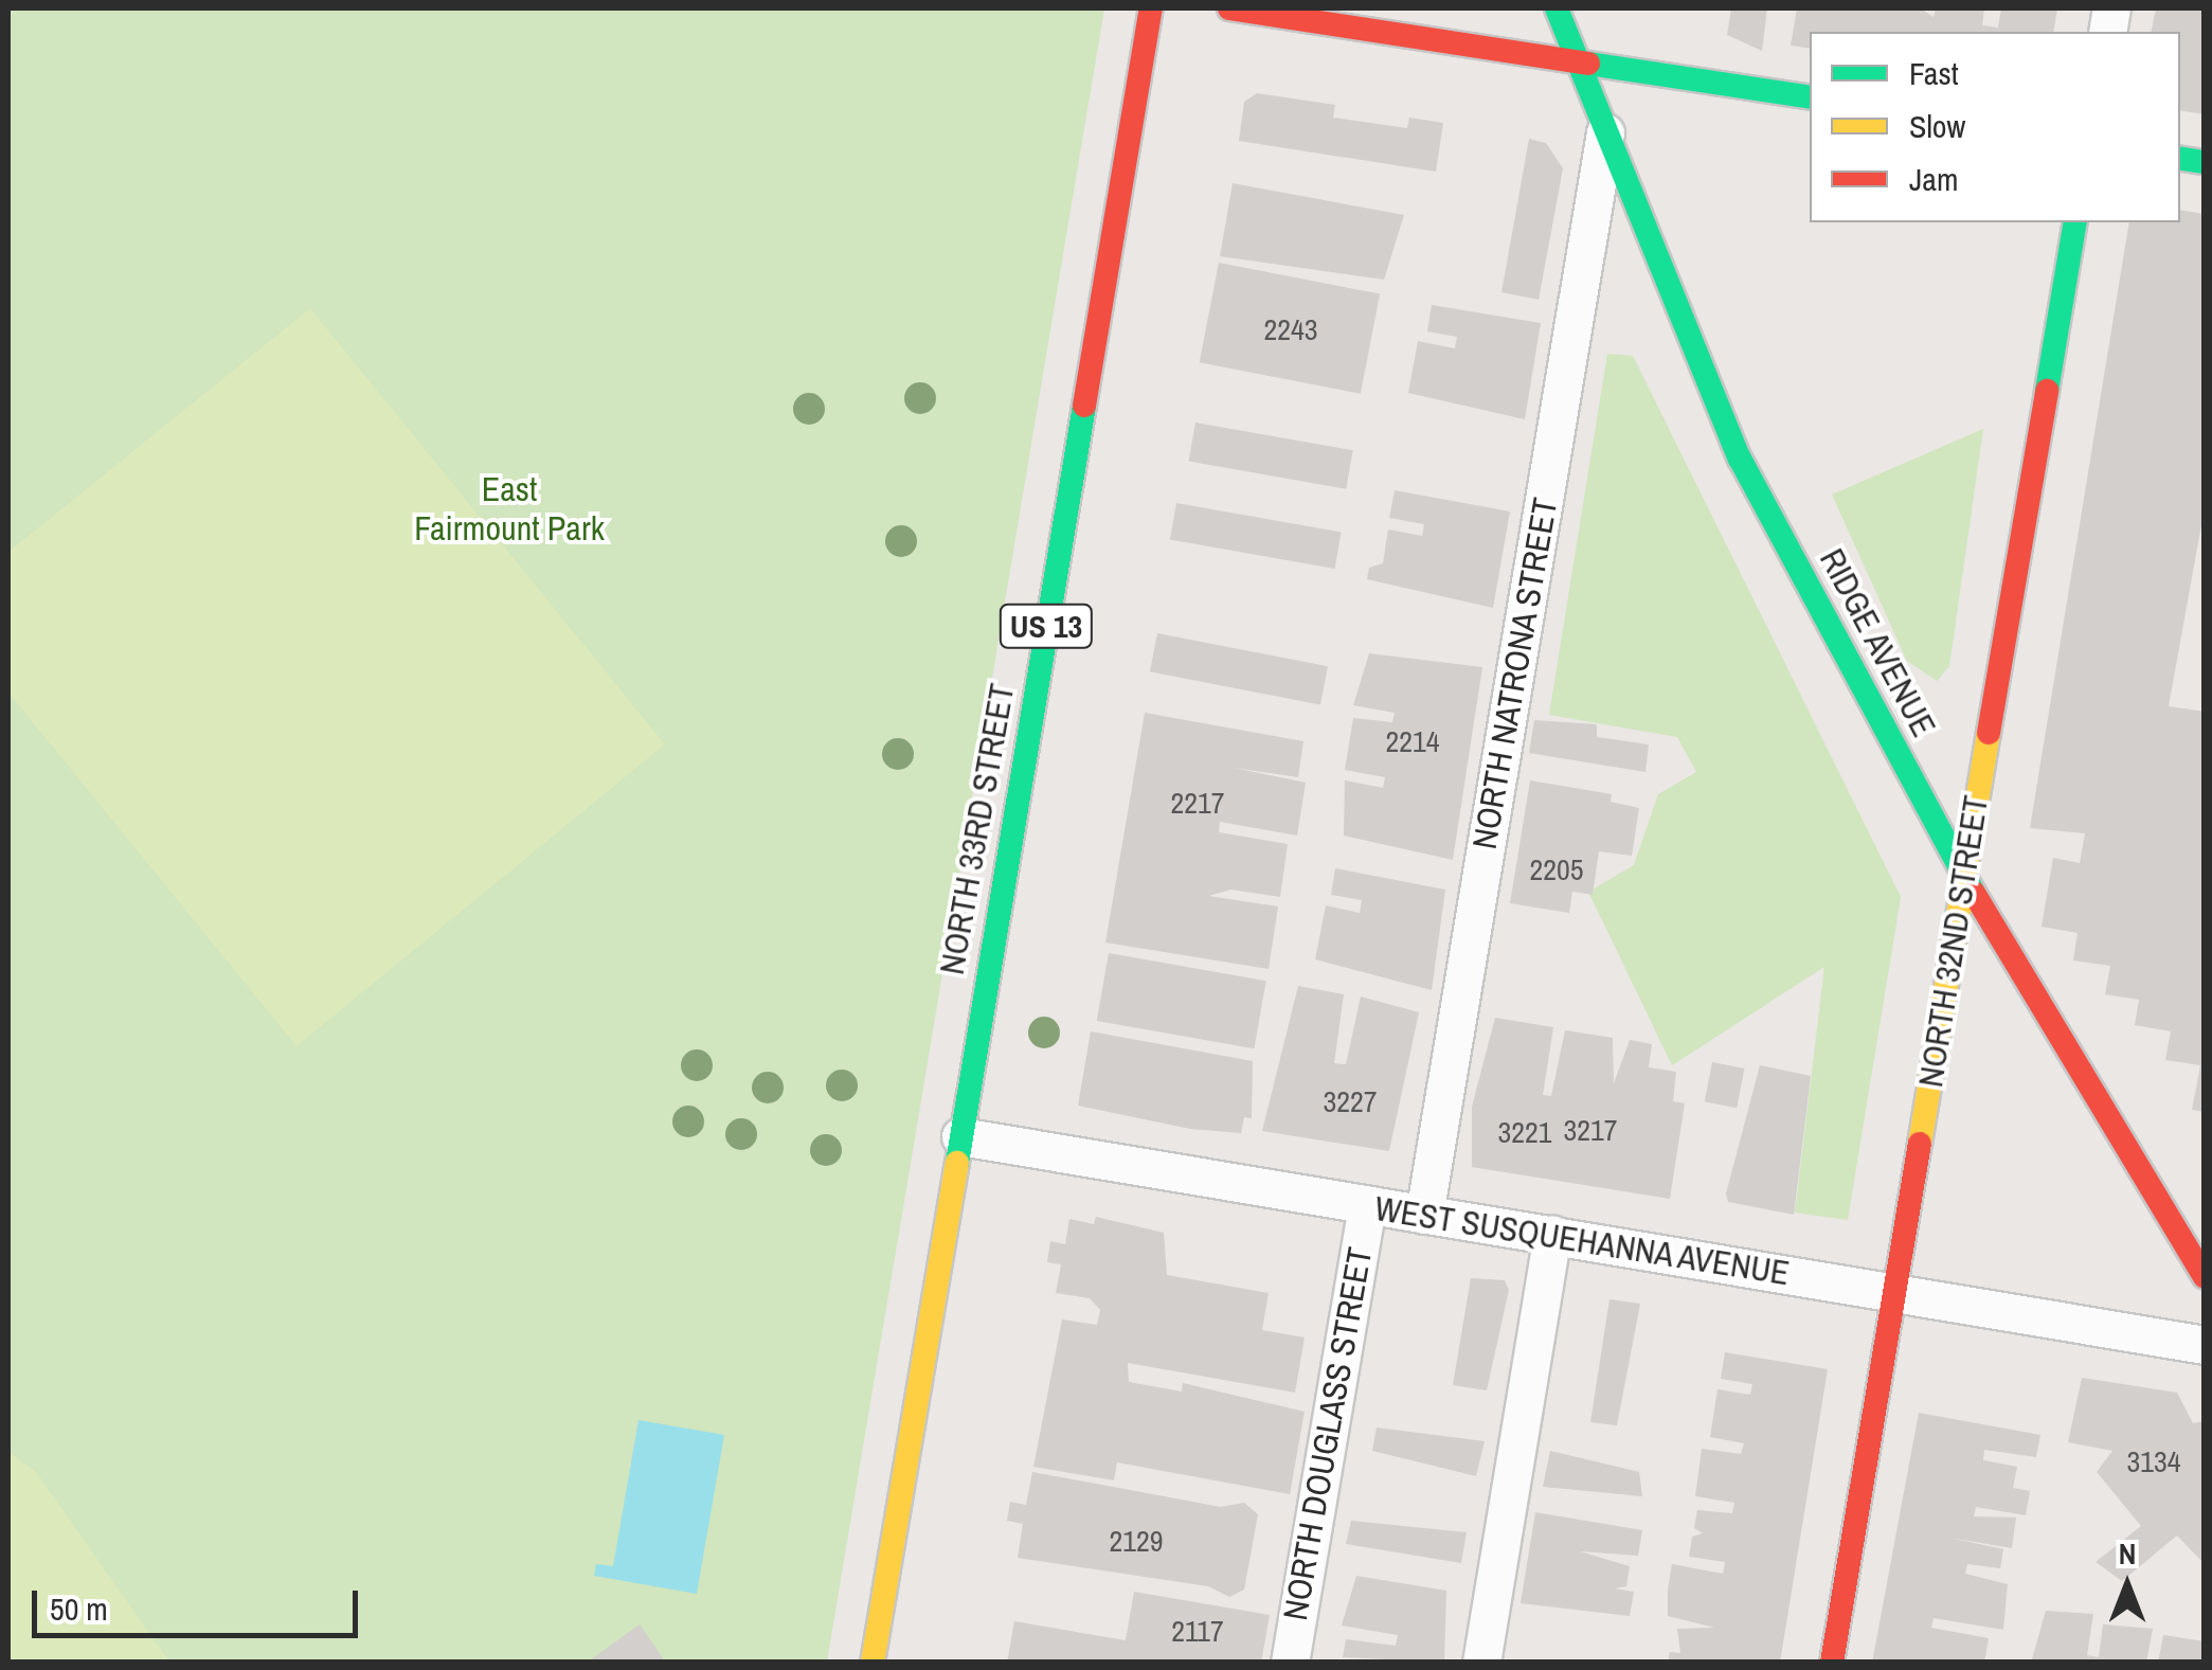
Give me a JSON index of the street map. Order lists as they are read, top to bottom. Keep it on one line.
{"streets":{"street":["US 13","RIDGE AVENUE","NORTH NATRONA STREET","NORTH 33RD STREET","NORTH 32ND STREET","WEST SUSQUEHANNA AVENUE","NORTH DOUGLASS STREET"]},"crossings":[["RIDGE AVENUE","NORTH NATRONA STREET"],["RIDGE AVENUE","NORTH 32ND STREET"],["NORTH NATRONA STREET","WEST SUSQUEHANNA AVENUE"],["NORTH 33RD STREET","WEST SUSQUEHANNA AVENUE"],["NORTH 32ND STREET","WEST SUSQUEHANNA AVENUE"],["WEST SUSQUEHANNA AVENUE","NORTH DOUGLASS STREET"]],"parks":["East Fairmount Park"],"house_numbers":["2243","2214","2217","2205","3227","3217","3221","3134","2129","2117"],"legend":["Fast","Slow","Jam"],"scale_bar":"50 m","north":"top"}
